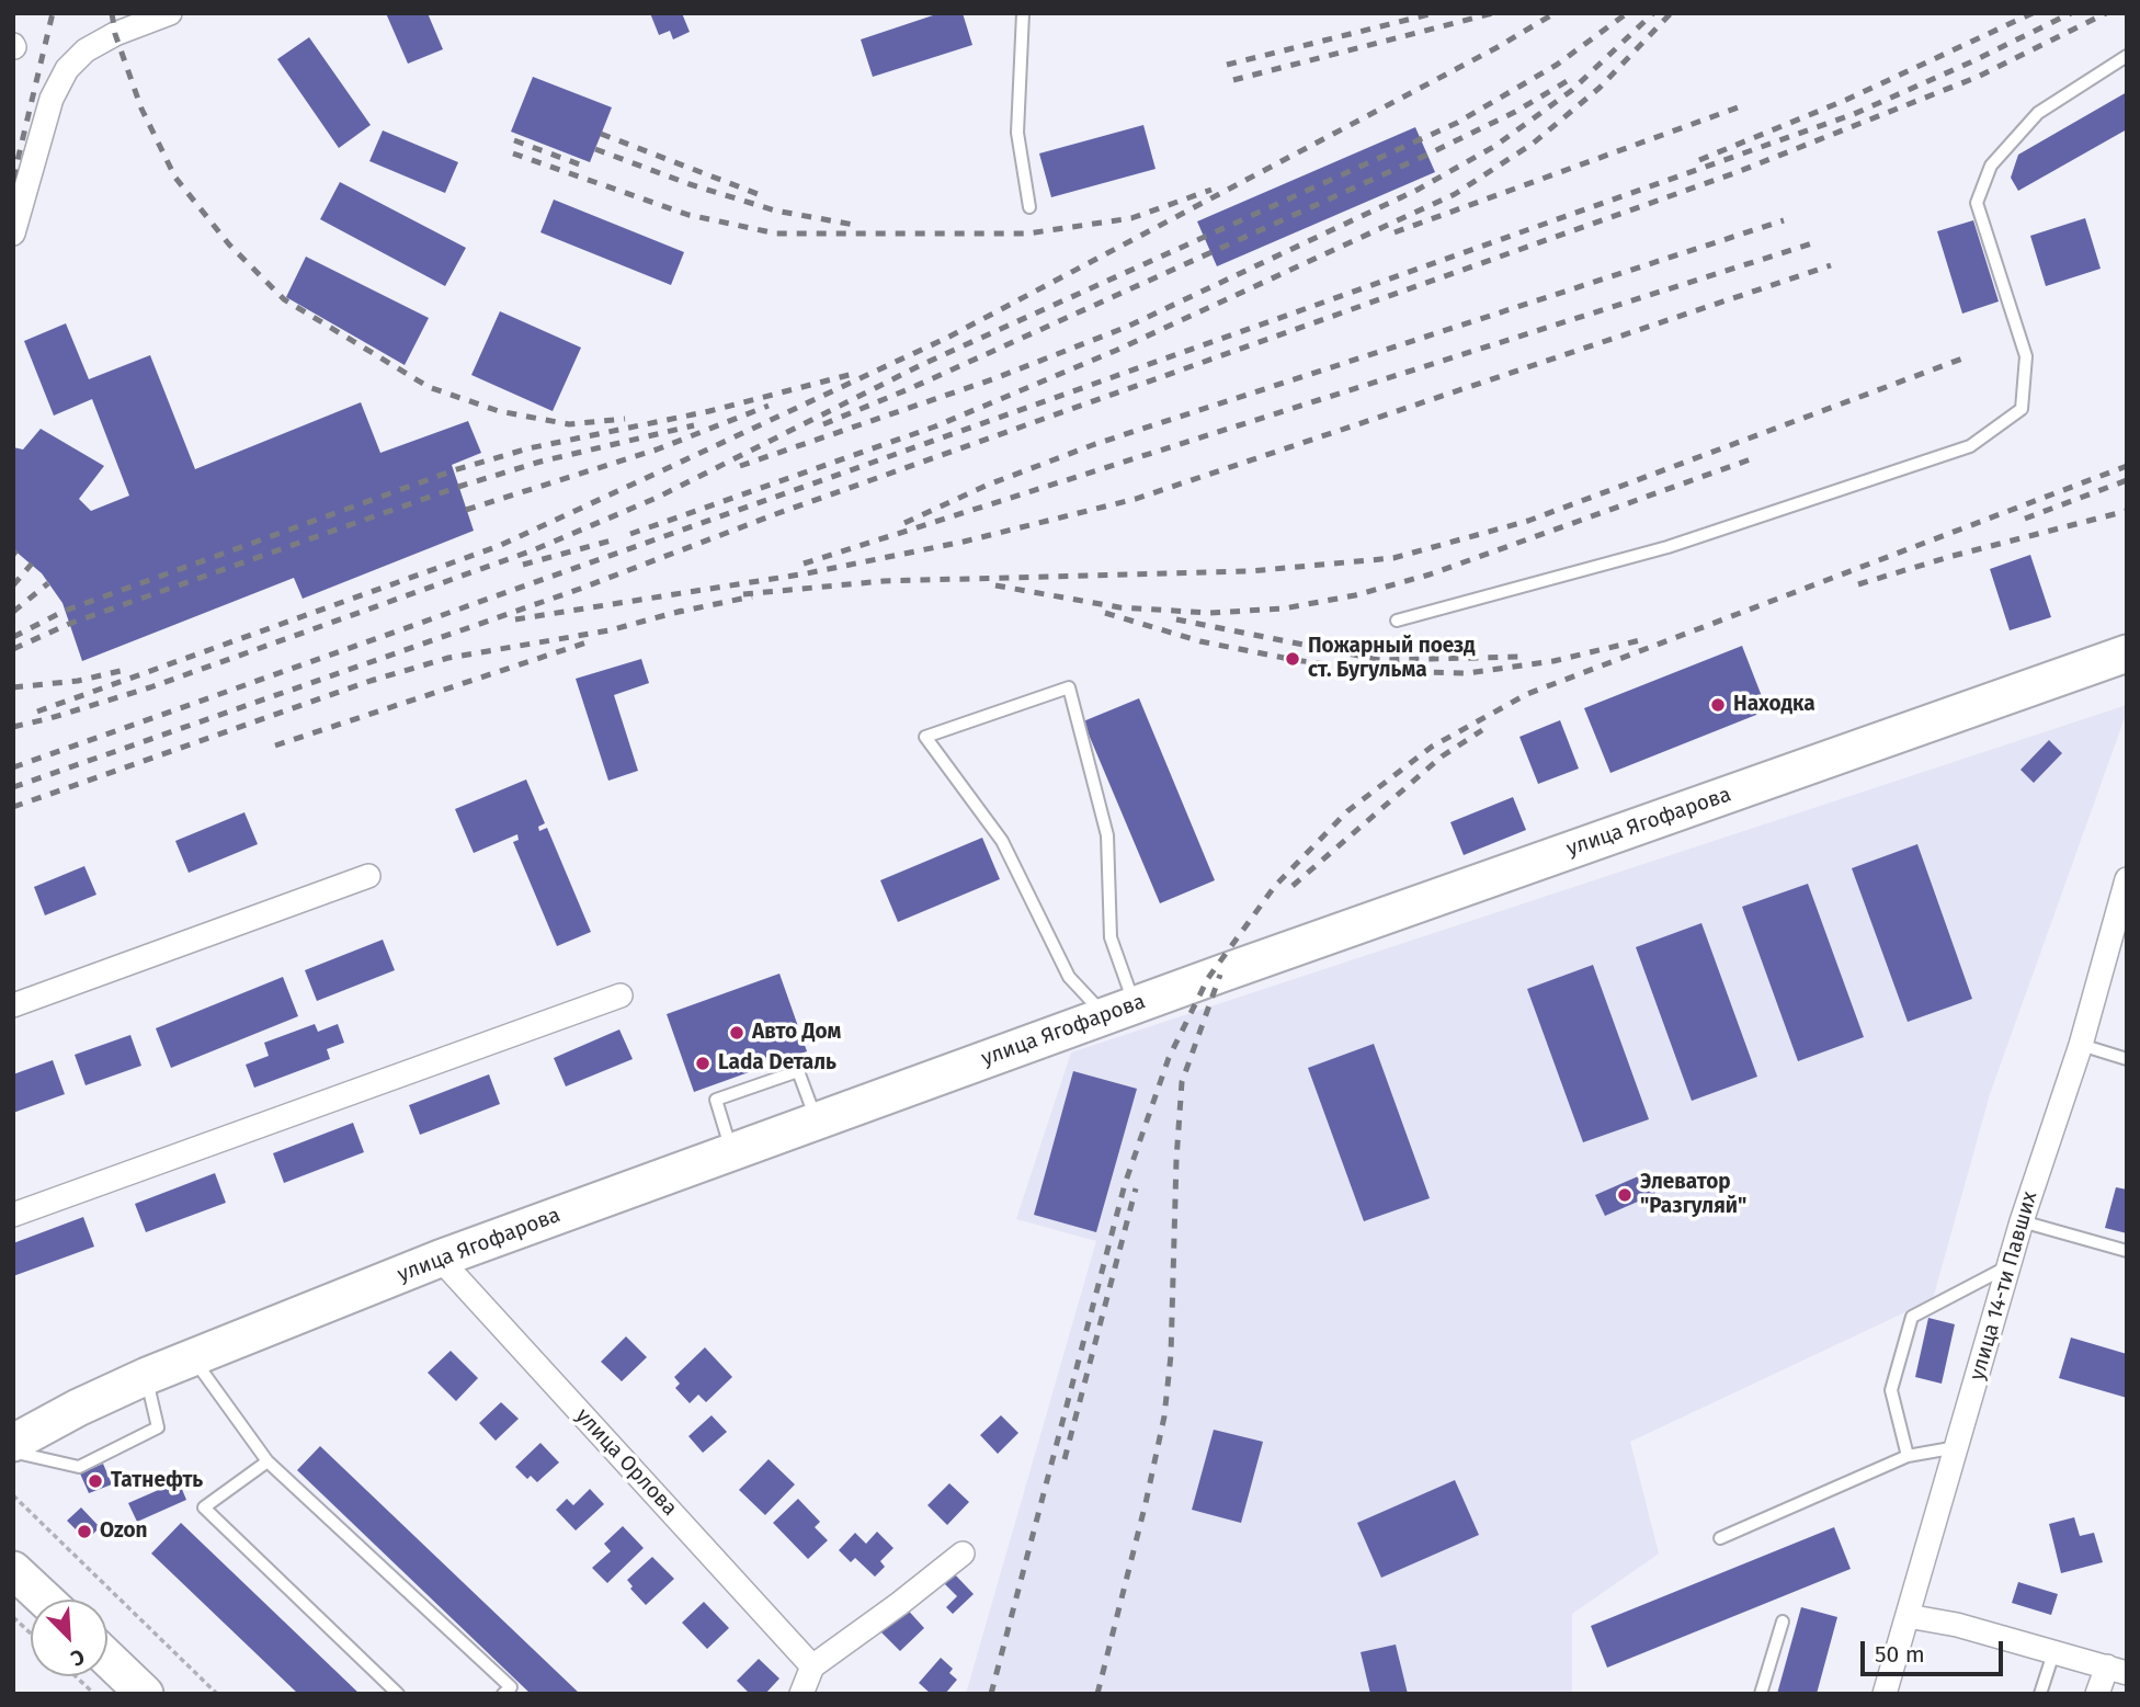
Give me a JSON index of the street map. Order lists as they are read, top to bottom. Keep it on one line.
{"streets":{"main road":["улица Ягофарова"],"street":["улица 14-ти Павших","улица Орлова"]},"crossings":[["улица Ягофарова","улица Орлова"]],"places":["Пожарный поезд ст. Бугульма","Находка","Авто Дом","Lada Dеталь","Элеватор \"Разгуляй\"","Татнефть","Ozon"],"scale_bar":"50 m","north":"bottom right"}
